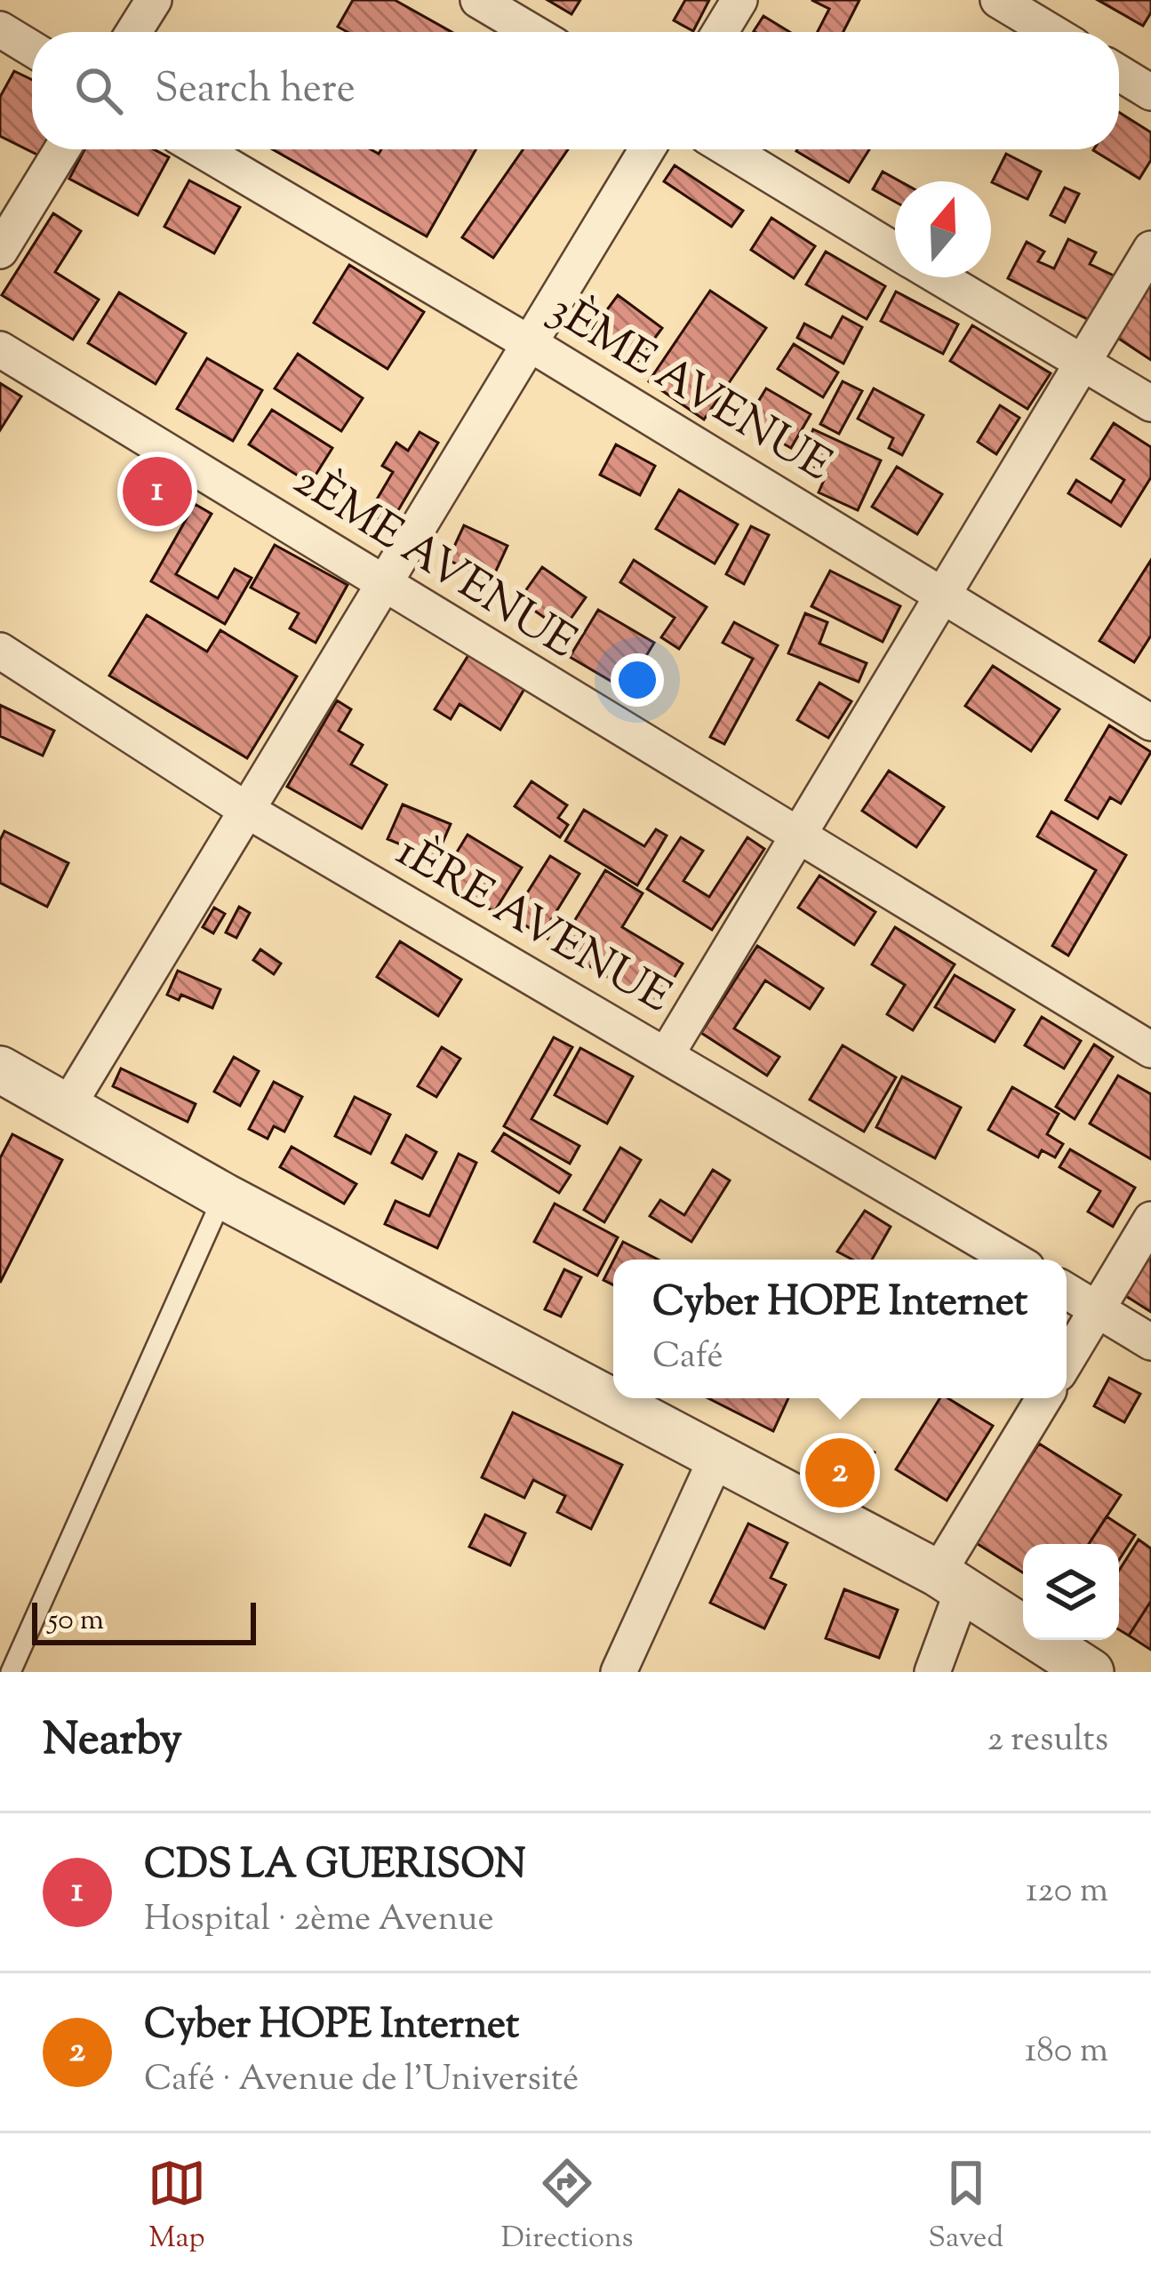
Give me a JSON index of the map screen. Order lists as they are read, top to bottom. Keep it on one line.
{"streets":{"street":["3ÈME AVENUE","2ÈME AVENUE","1ÈRE AVENUE"]},"scale_bar":"50 m","north":"top","page":{"search":"Search here","pins":["1","2"],"popup":["Cyber HOPE Internet","Café"],"scale":"50 m","heading":["Nearby","2 results"],"list":[{"mark":"1","name":"CDS LA GUERISON","note":"Hospital · 2ème Avenue","value":"120 m"},{"mark":"2","name":"Cyber HOPE Internet","note":"Café · Avenue de l'Université","value":"180 m"}],"nav":["Map","Directions","Saved"]}}
